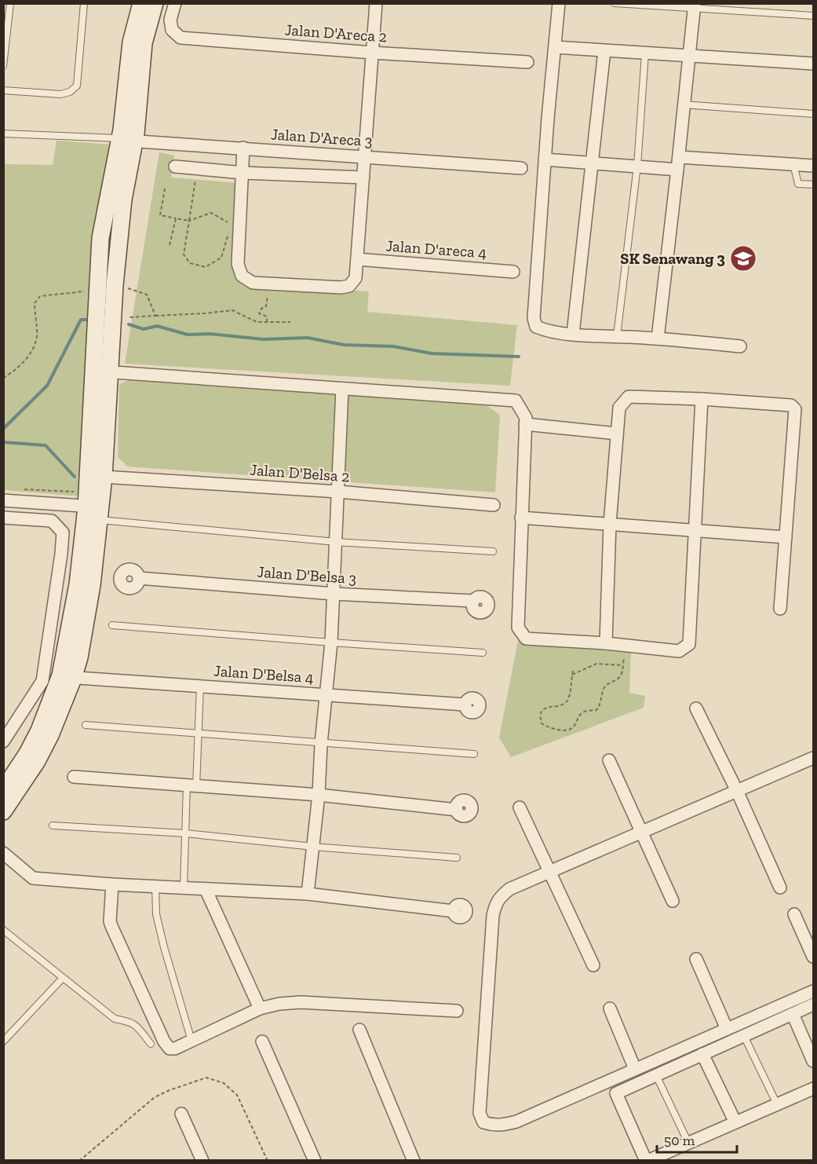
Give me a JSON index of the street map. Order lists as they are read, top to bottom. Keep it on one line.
{"streets":{"street":["Jalan D'Areca 2","Jalan D'Areca 3","Jalan D'areca 4","Jalan D'Belsa 2","Jalan D'Belsa 3","Jalan D'Belsa 4"]},"places":{"school or university":["SK Senawang 3"]},"scale_bar":"50 m"}
